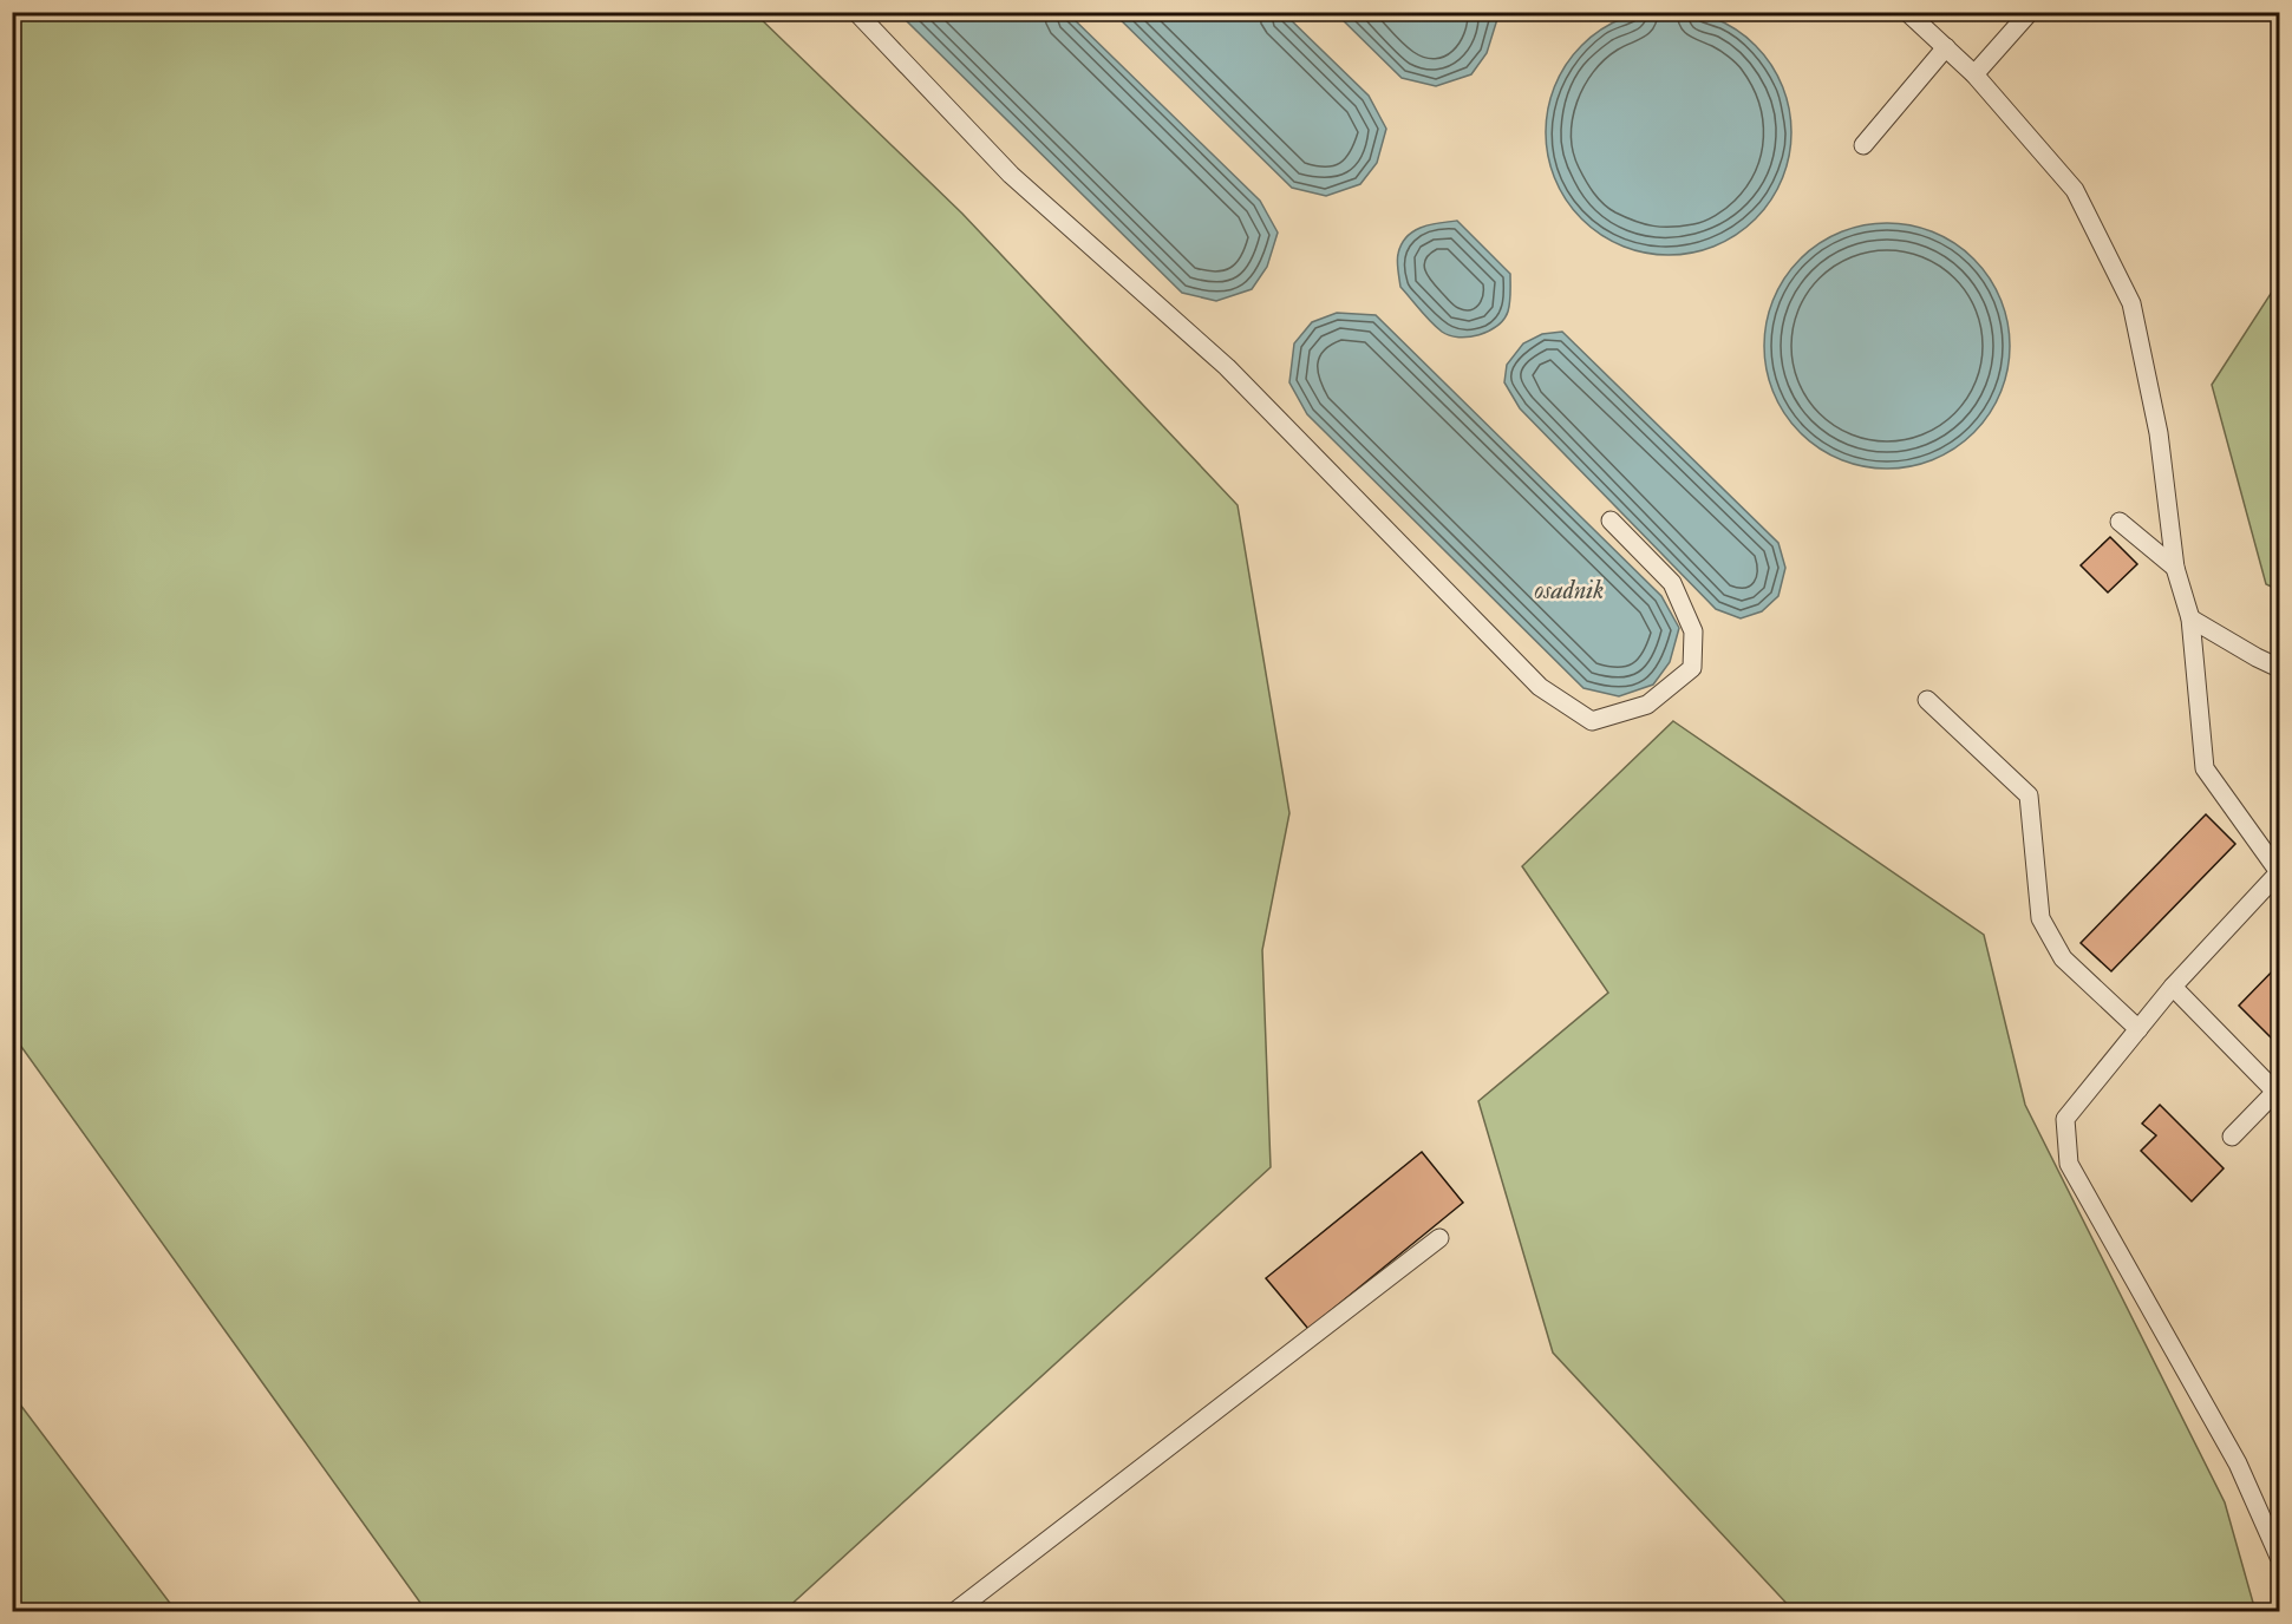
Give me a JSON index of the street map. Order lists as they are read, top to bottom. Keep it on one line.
{"water":["osadnik"]}
